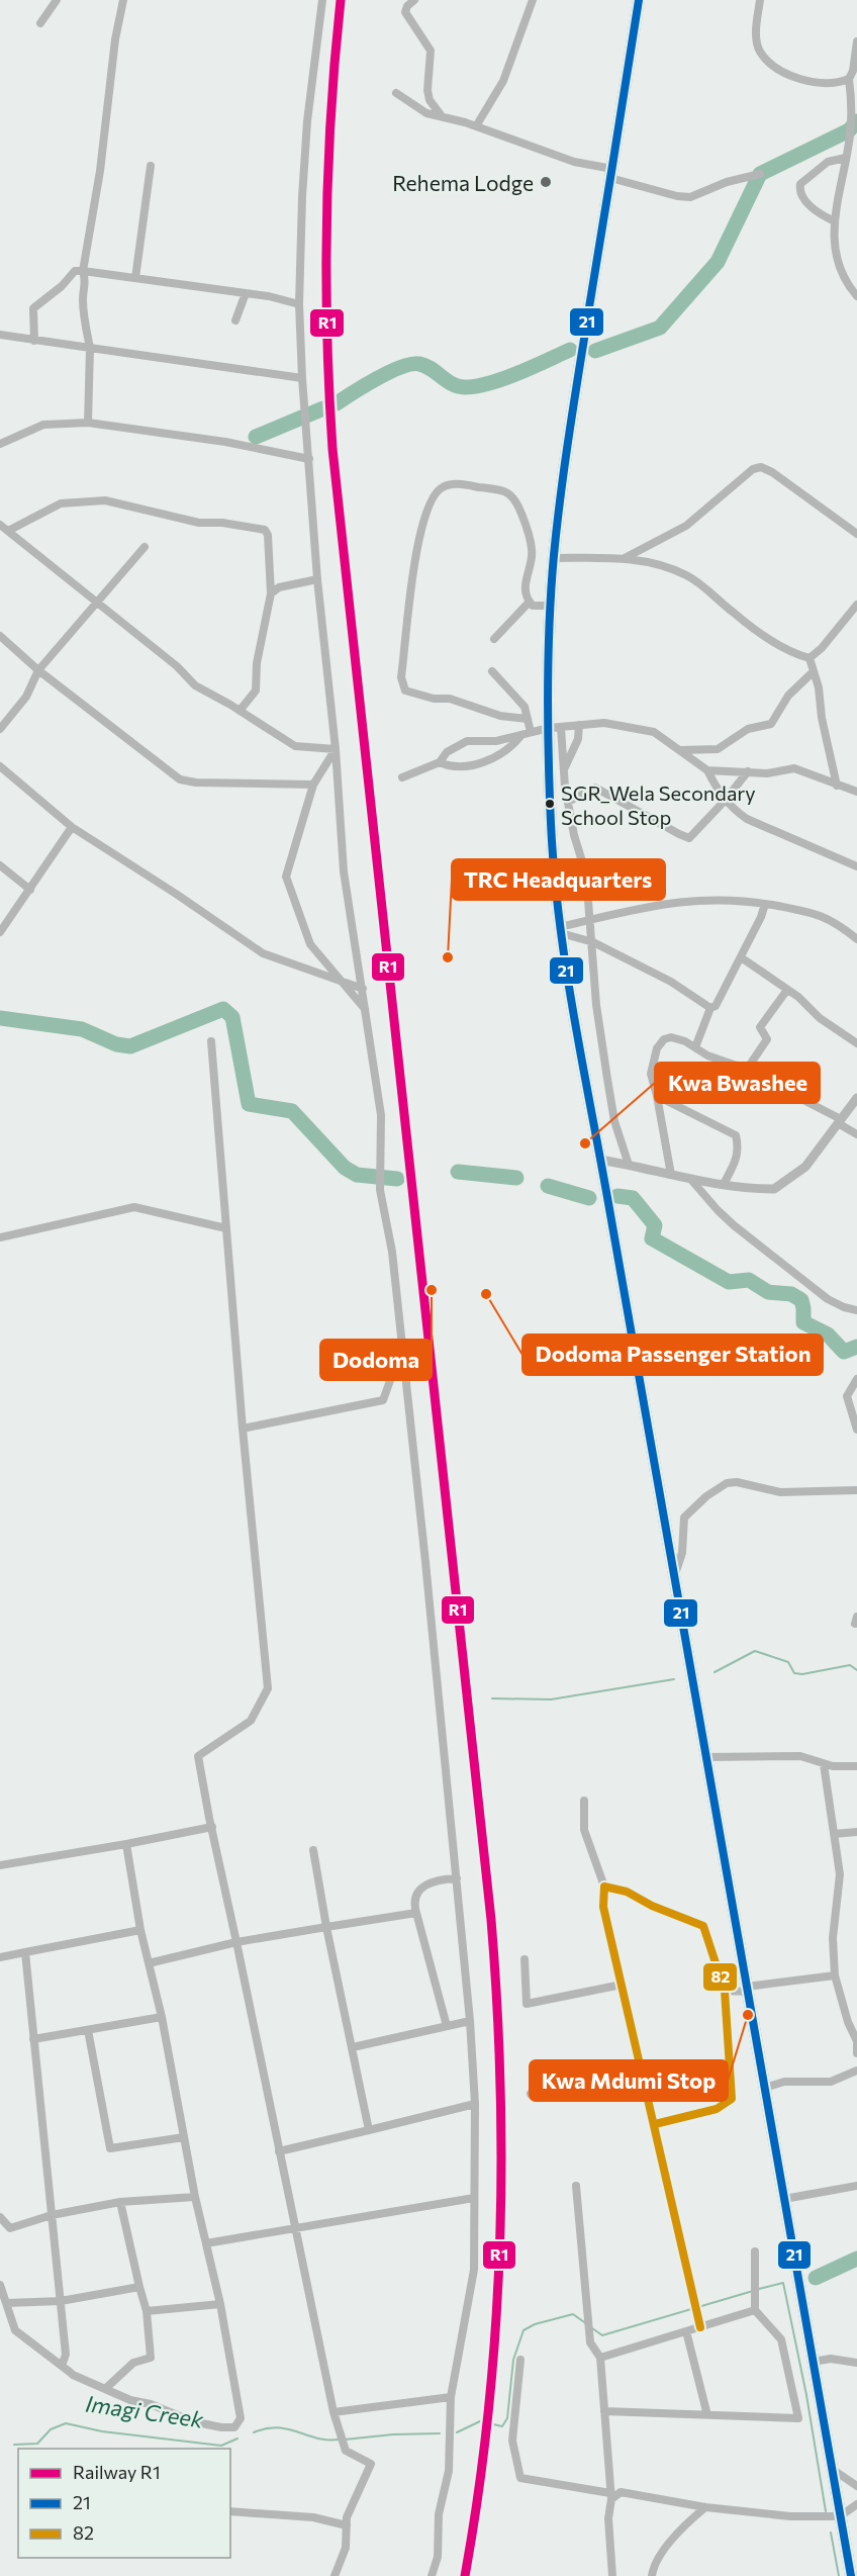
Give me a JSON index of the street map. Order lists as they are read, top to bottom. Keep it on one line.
{"water":["Imagi Creek"],"places":["Rehema Lodge","SGR_Wela Secondary School Stop","TRC Headquarters","Kwa Bwashee","Dodoma","Dodoma Passenger Station","Kwa Mdumi Stop"],"lines":["rail line R1","transit line 21","transit line 82"],"legend":["Railway R1","21","82"]}
